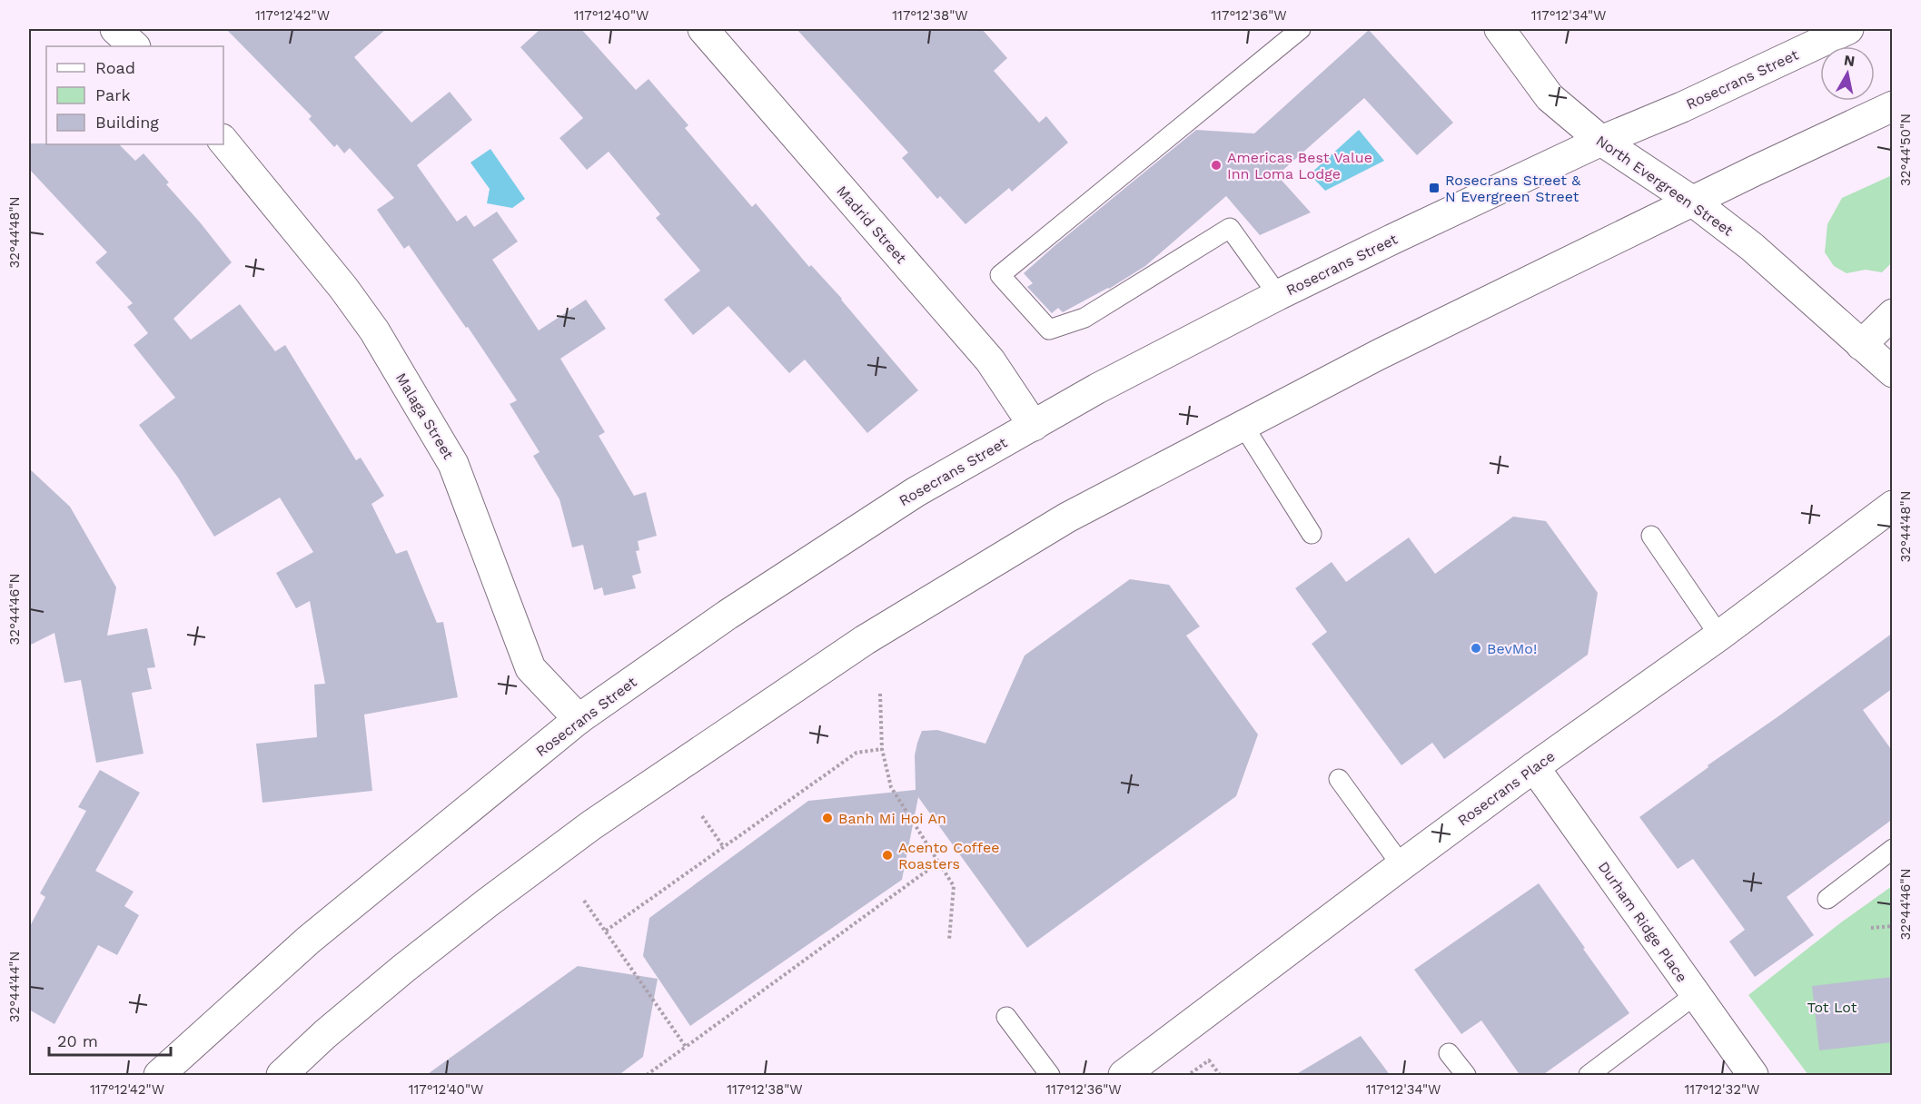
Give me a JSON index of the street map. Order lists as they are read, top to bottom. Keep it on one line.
{"streets":{"main road":["Rosecrans Street","North Evergreen Street","Madrid Street","Malaga Street","Rosecrans Place","Durham Ridge Place"]},"crossings":[["Rosecrans Street","North Evergreen Street"],["Rosecrans Street","Madrid Street"],["Rosecrans Street","Malaga Street"],["Rosecrans Place","Durham Ridge Place"]],"parks":["Tot Lot"],"places":{"other":["Americas Best Value Inn Loma Lodge","BevMo!","Banh Mi Hoi An","Acento Coffee Roasters"],"transit":["Rosecrans Street & N Evergreen Street"]},"legend":["Road","Park","Building"],"scale_bar":"20 m","north":"top","coordinates":["117°12'42\"W","117°12'40\"W","117°12'38\"W","117°12'36\"W","117°12'34\"W","32°44'50\"N","32°44'48\"N","32°44'46\"N","32°44'44\"N","117°12'32\"W"]}
